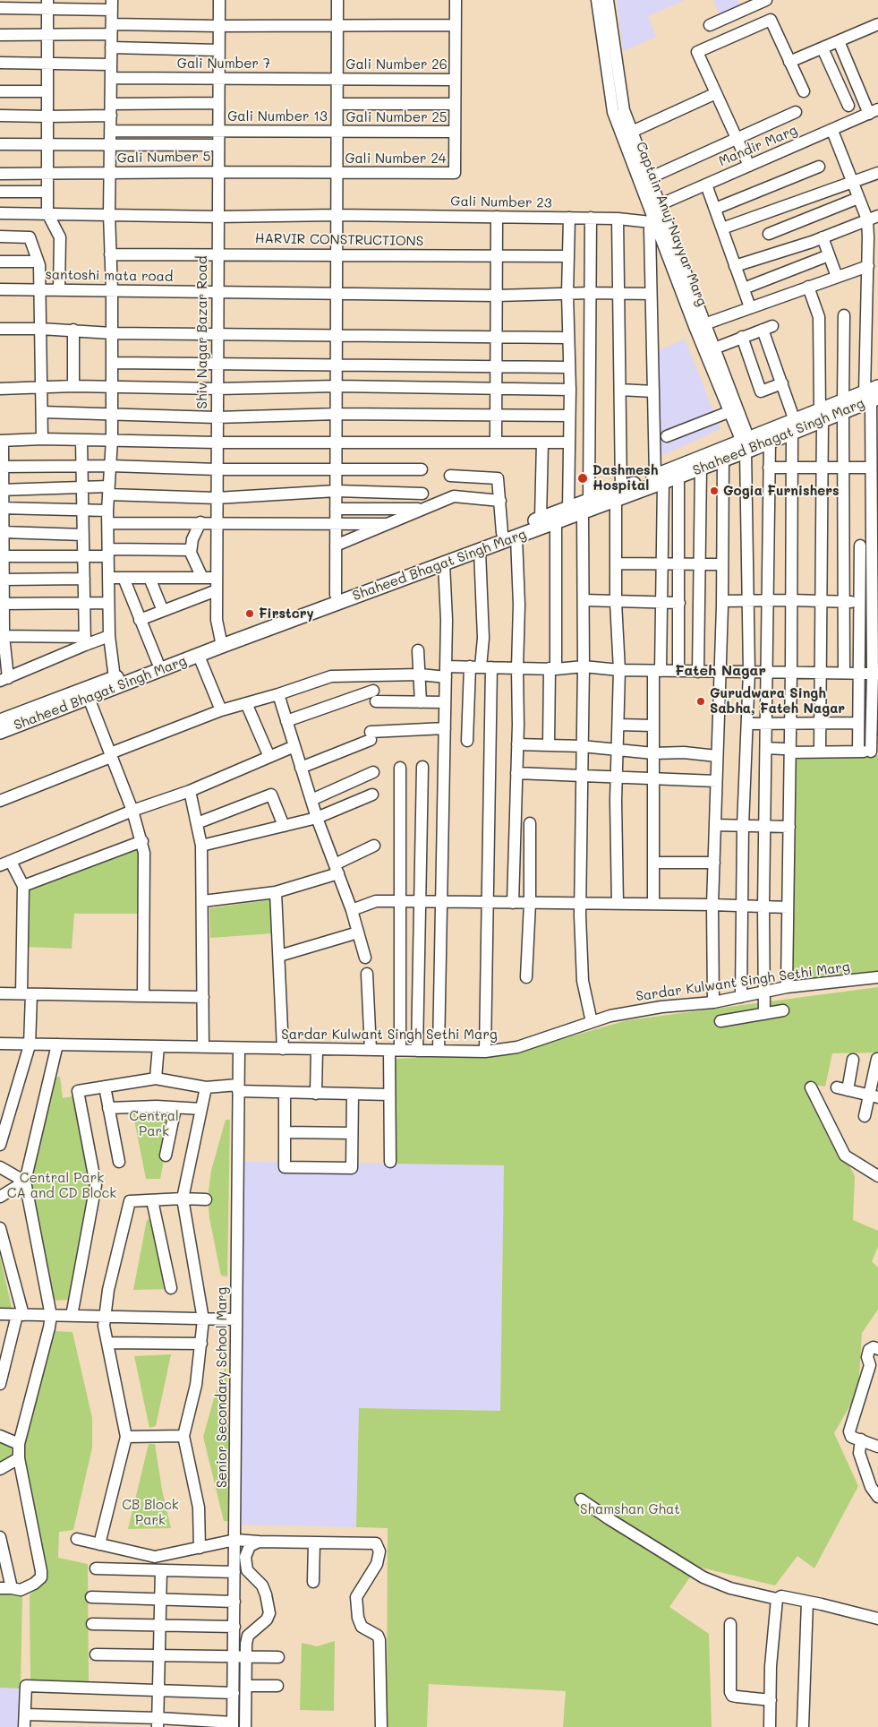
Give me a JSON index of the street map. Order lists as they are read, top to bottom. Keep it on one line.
{"streets":{"main road":["Shaheed Bhagat Singh Marg"],"street":["Gali Number 7","Gali Number 26","Gali Number 13","Gali Number 25","Mandir Marg","Gali Number 5","Gali Number 24","Gali Number 23","Captain Anuj Nayyar Marg","HARVIR CONSTRUCTIONS","santoshi mata road","Shiv Nagar Bazar Road","Sardar Kulwant Singh Sethi Marg","Senior Secondary School Marg"]},"crossings":[["Gali Number 7","Gali Number 26"],["Gali Number 7","Shiv Nagar Bazar Road"],["Gali Number 13","Gali Number 25"],["Gali Number 13","Shiv Nagar Bazar Road"],["Gali Number 25","Gali Number 24"],["Mandir Marg","Captain Anuj Nayyar Marg"],["Gali Number 5","Gali Number 24"],["Gali Number 5","Shiv Nagar Bazar Road"],["Gali Number 23","Captain Anuj Nayyar Marg"],["Gali Number 23","Shiv Nagar Bazar Road"],["Captain Anuj Nayyar Marg","Shaheed Bhagat Singh Marg"],["HARVIR CONSTRUCTIONS","Shiv Nagar Bazar Road"],["santoshi mata road","Shiv Nagar Bazar Road"],["Shiv Nagar Bazar Road","Shaheed Bhagat Singh Marg"],["Sardar Kulwant Singh Sethi Marg","Senior Secondary School Marg"]],"districts":["Fateh Nagar"],"parks":["Central Park","Central Park CA and CD Block","CB Block Park","Shamshan Ghat"],"places":["Dashmesh Hospital","Gogia Furnishers","Firstcry","Gurudwara Singh Sabha, Fateh Nagar"]}
